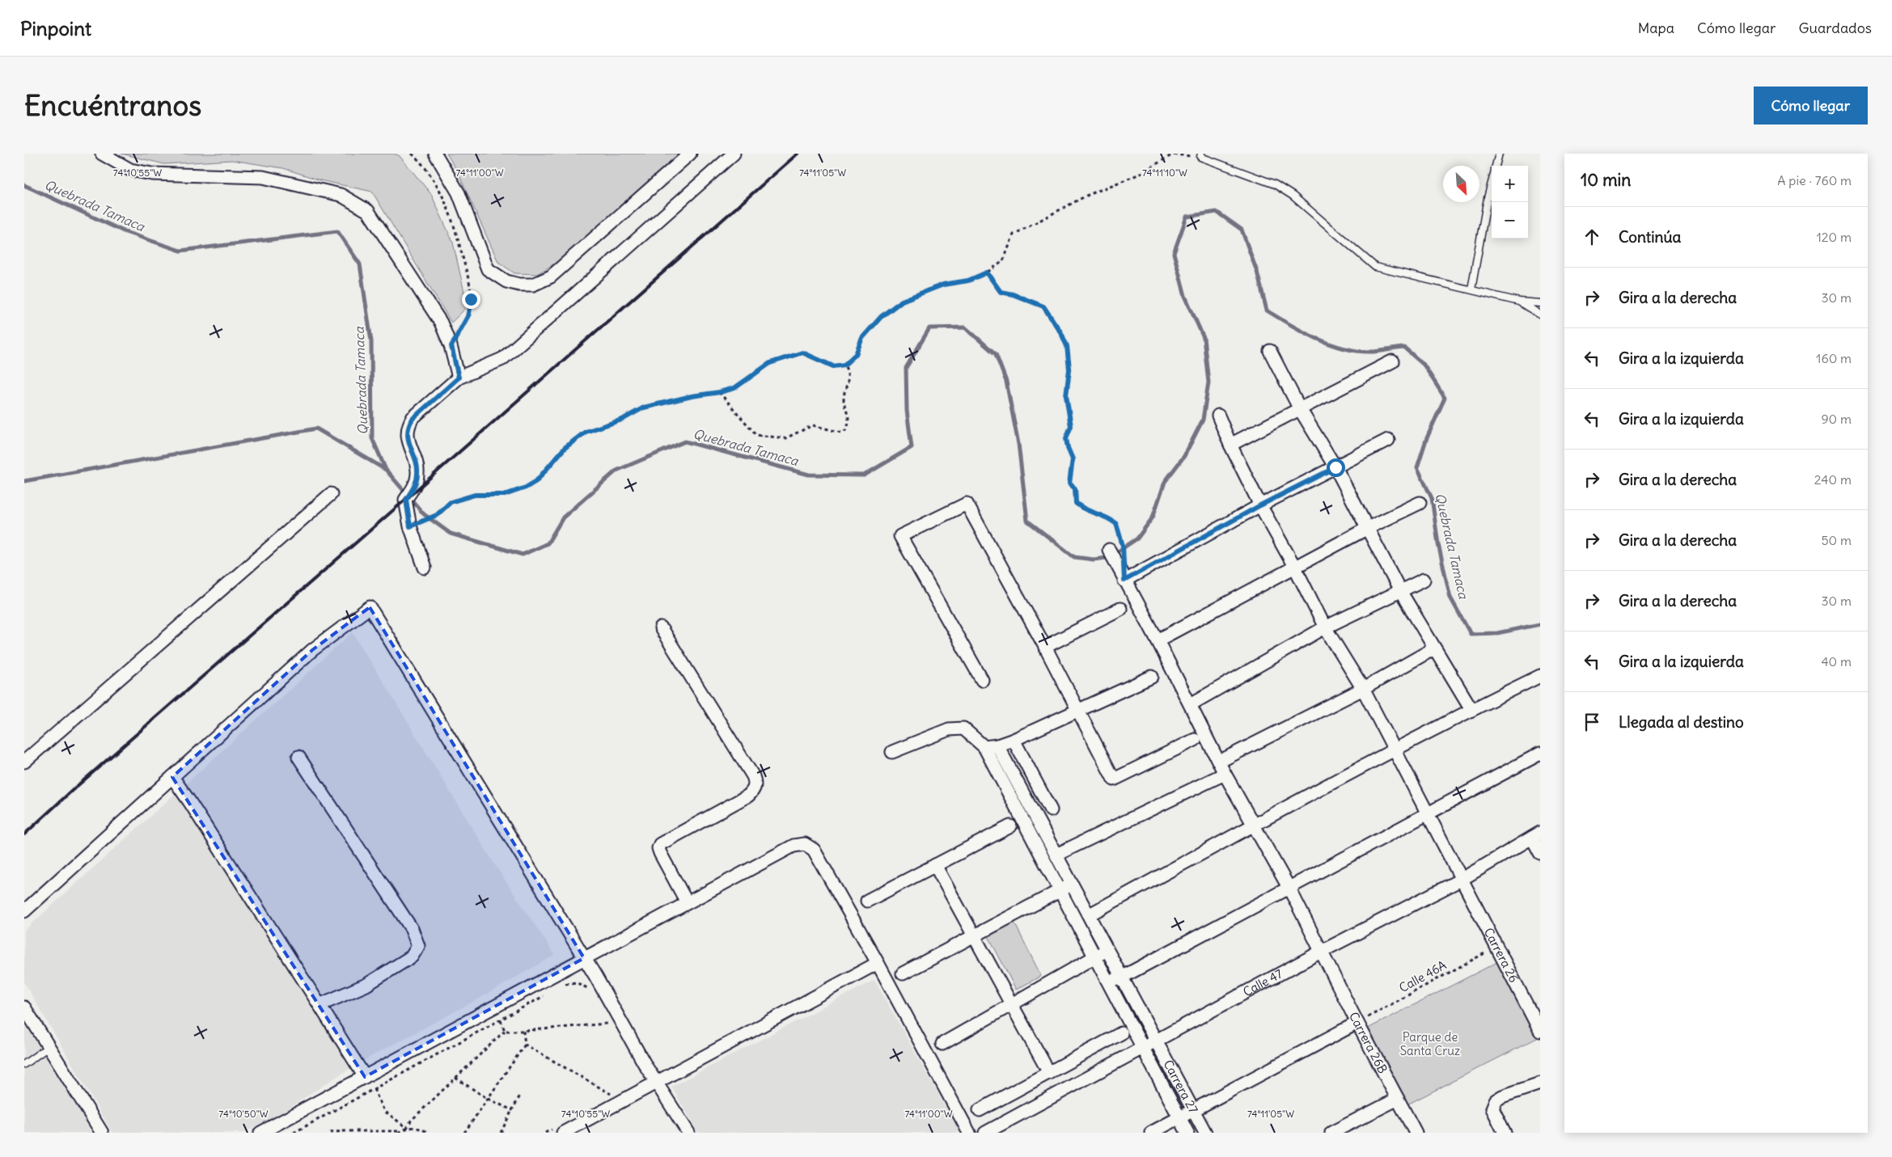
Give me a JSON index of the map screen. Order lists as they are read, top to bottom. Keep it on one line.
{"streets":{"street":["Carrera 26","Calle 47","Carrera 26B","Carrera 27"],"path":["Calle 46A"]},"crossings":[["Carrera 26","Calle 46A"],["Carrera 26","Calle 47"],["Calle 46A","Carrera 26B"],["Calle 47","Carrera 26B"],["Calle 47","Carrera 27"]],"water":["Quebrada Tamaca"],"parks":["Parque de Santa Cruz"],"north":"bottom right","page":{"header":"Pinpoint","nav":["Mapa","Cómo llegar","Guardados"],"buttons":"Cómo llegar","title":"Encuéntranos","heading":["10 min","A pie · 760 m"],"map_buttons":["+","−"],"list":[["Continúa","120 m"],["Gira a la derecha","30 m"],["Gira a la izquierda","160 m"],["Gira a la izquierda","90 m"],["Gira a la derecha","240 m"],["Gira a la derecha","50 m"],["Gira a la derecha","30 m"],["Gira a la izquierda","40 m"],"Llegada al destino"]},"coordinates":["74°10'55\"W","74°11'00\"W","74°11'05\"W","74°11'10\"W","74°10'50\"W"]}
